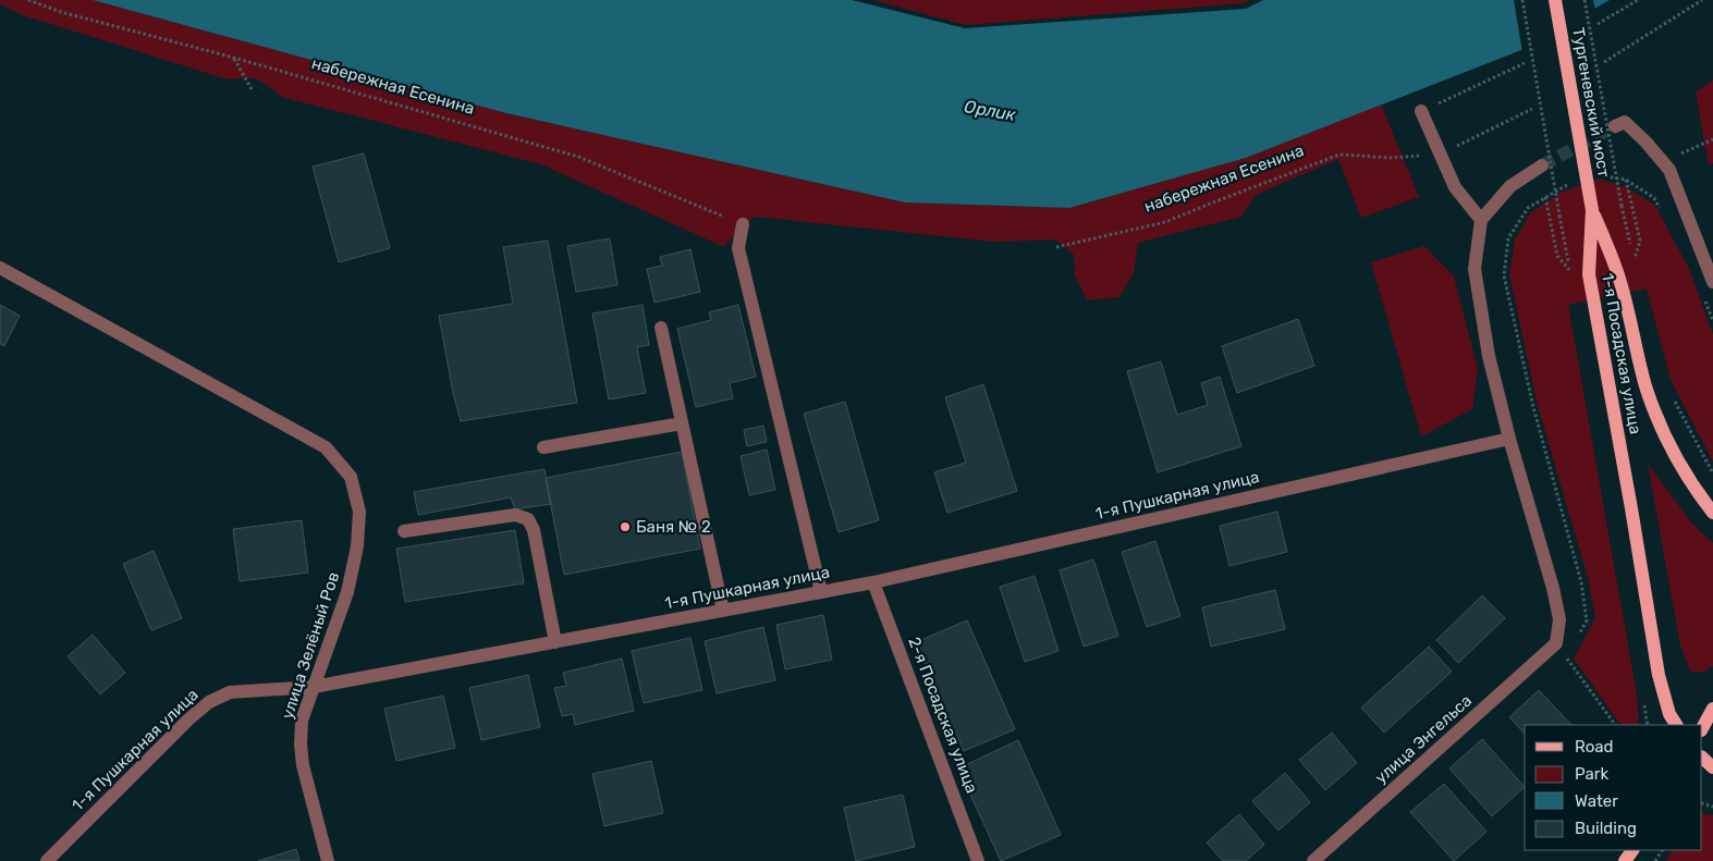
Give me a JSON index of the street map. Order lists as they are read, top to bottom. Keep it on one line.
{"streets":{"main road":["Тургеневский мост","1-я Посадская улица"],"street":["1-я Пушкарная улица","улица Зелёный Ров","2-я Посадская улица","улица Энгельса"],"path":["набережная Есенина"]},"crossings":[["Тургеневский мост","1-я Посадская улица"],["1-я Пушкарная улица","улица Зелёный Ров"],["1-я Пушкарная улица","2-я Посадская улица"]],"water":["Орлик"],"places":["Баня № 2"],"legend":["Road","Park","Water","Building"]}
